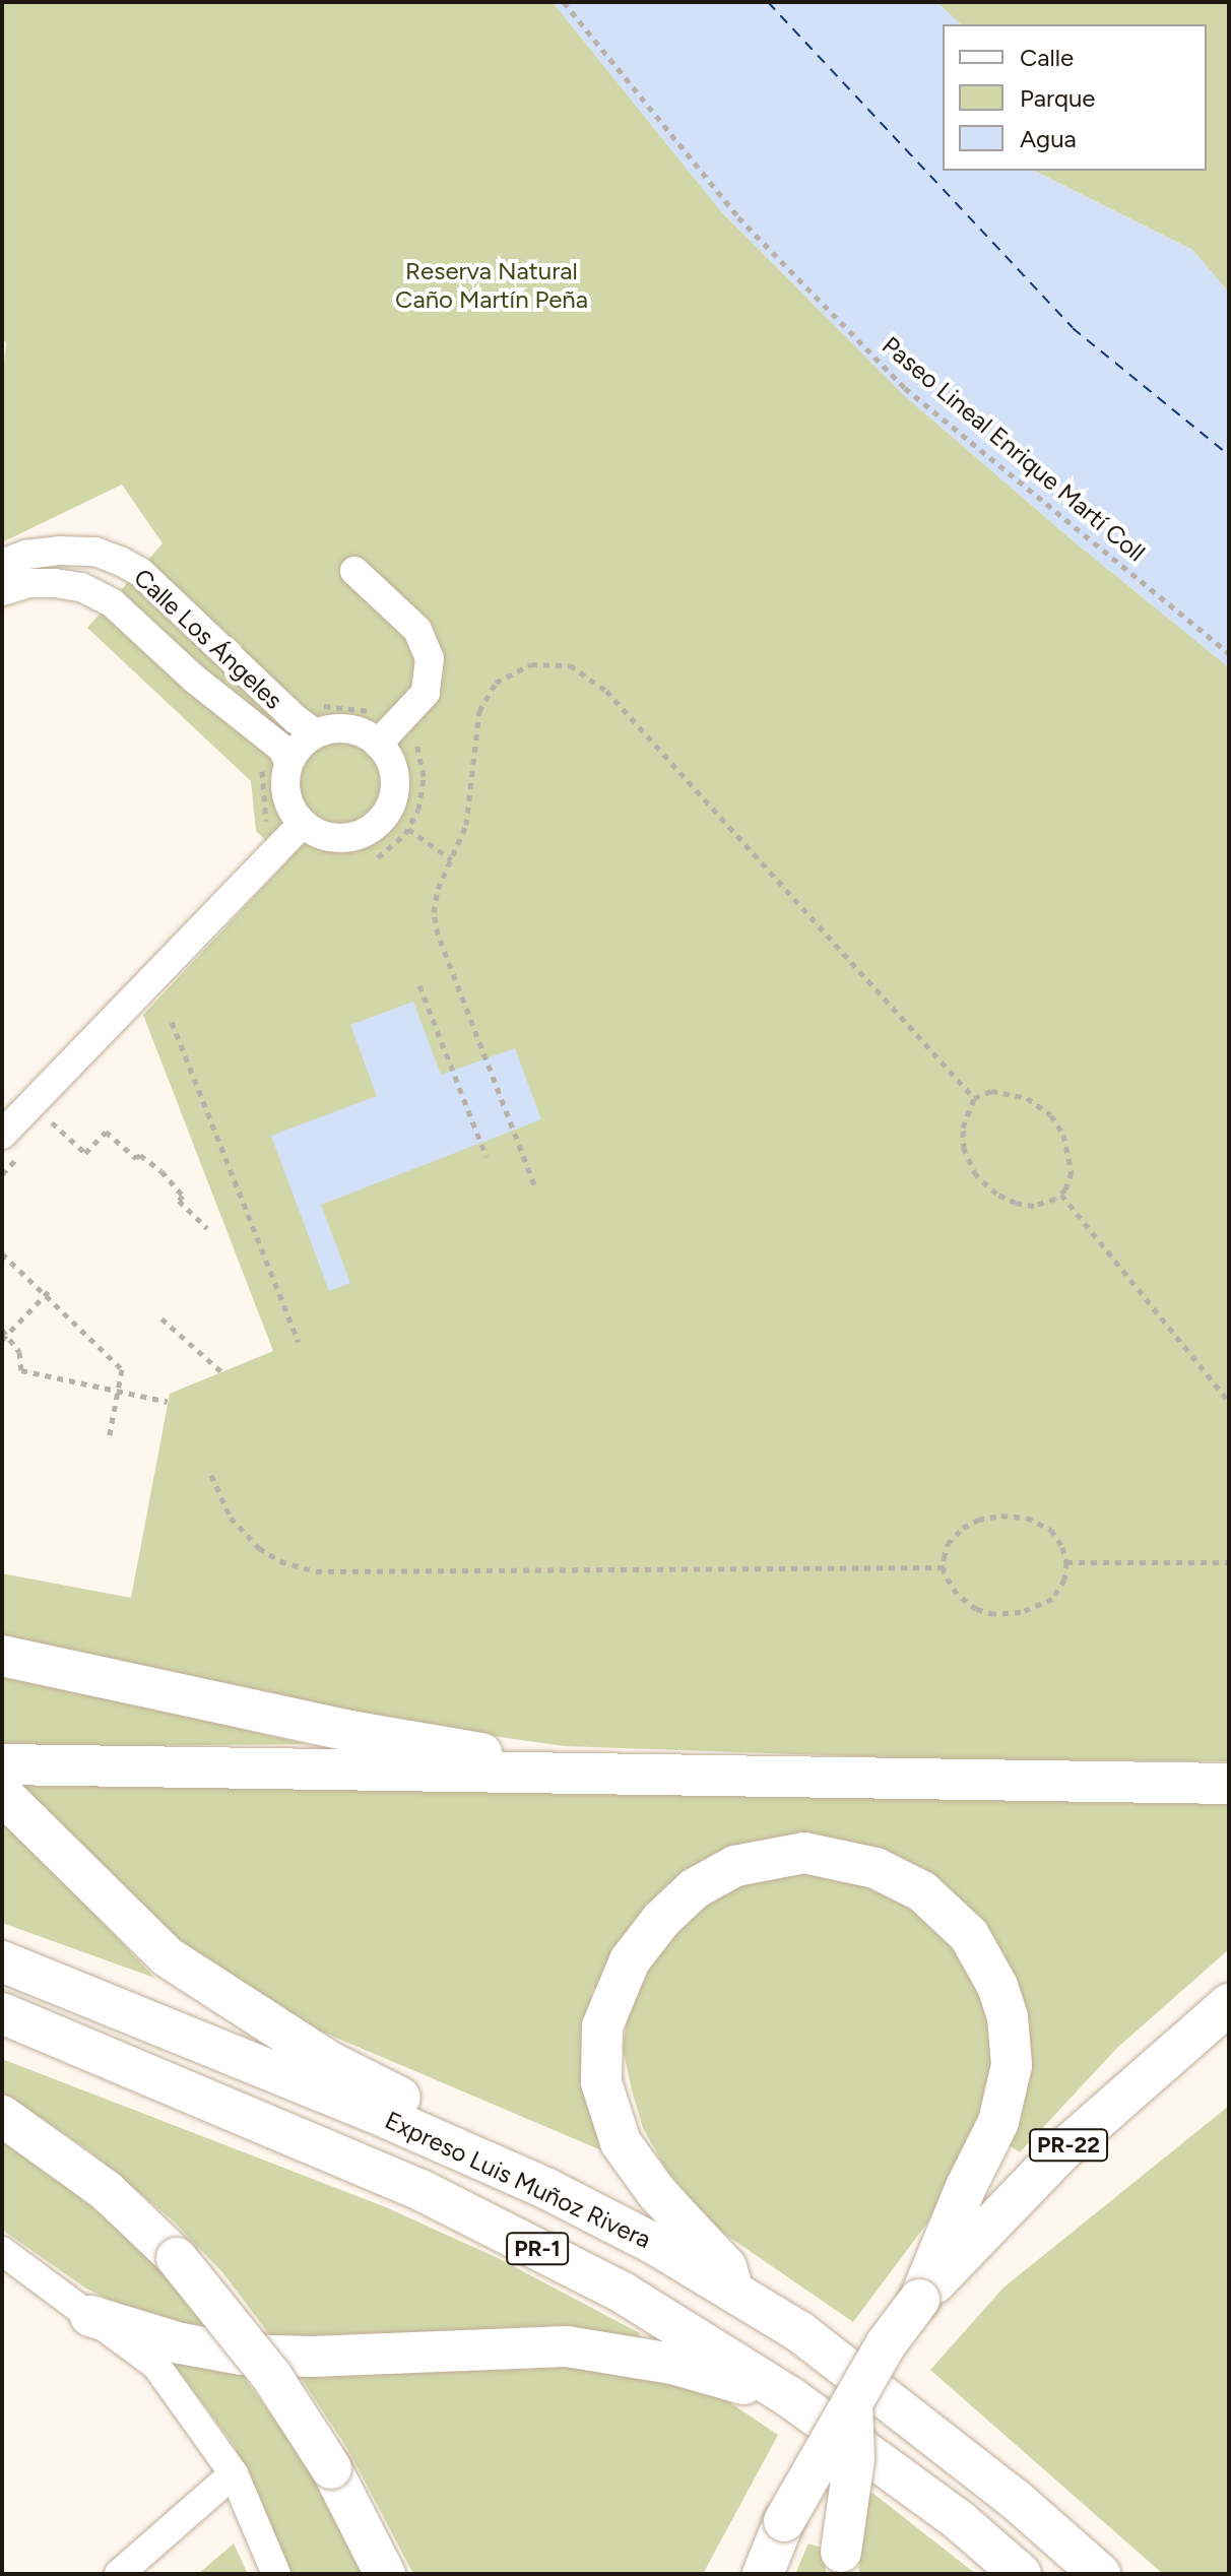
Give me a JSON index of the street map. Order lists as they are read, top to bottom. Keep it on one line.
{"streets":{"highway":["PR-22","Expreso Luis Muñoz Rivera","PR-1"],"street":["Calle Los Ángeles"],"path":["Paseo Lineal Enrique Martí Coll"]},"parks":["Reserva Natural Caño Martín Peña"],"legend":["Calle","Parque","Agua"]}
